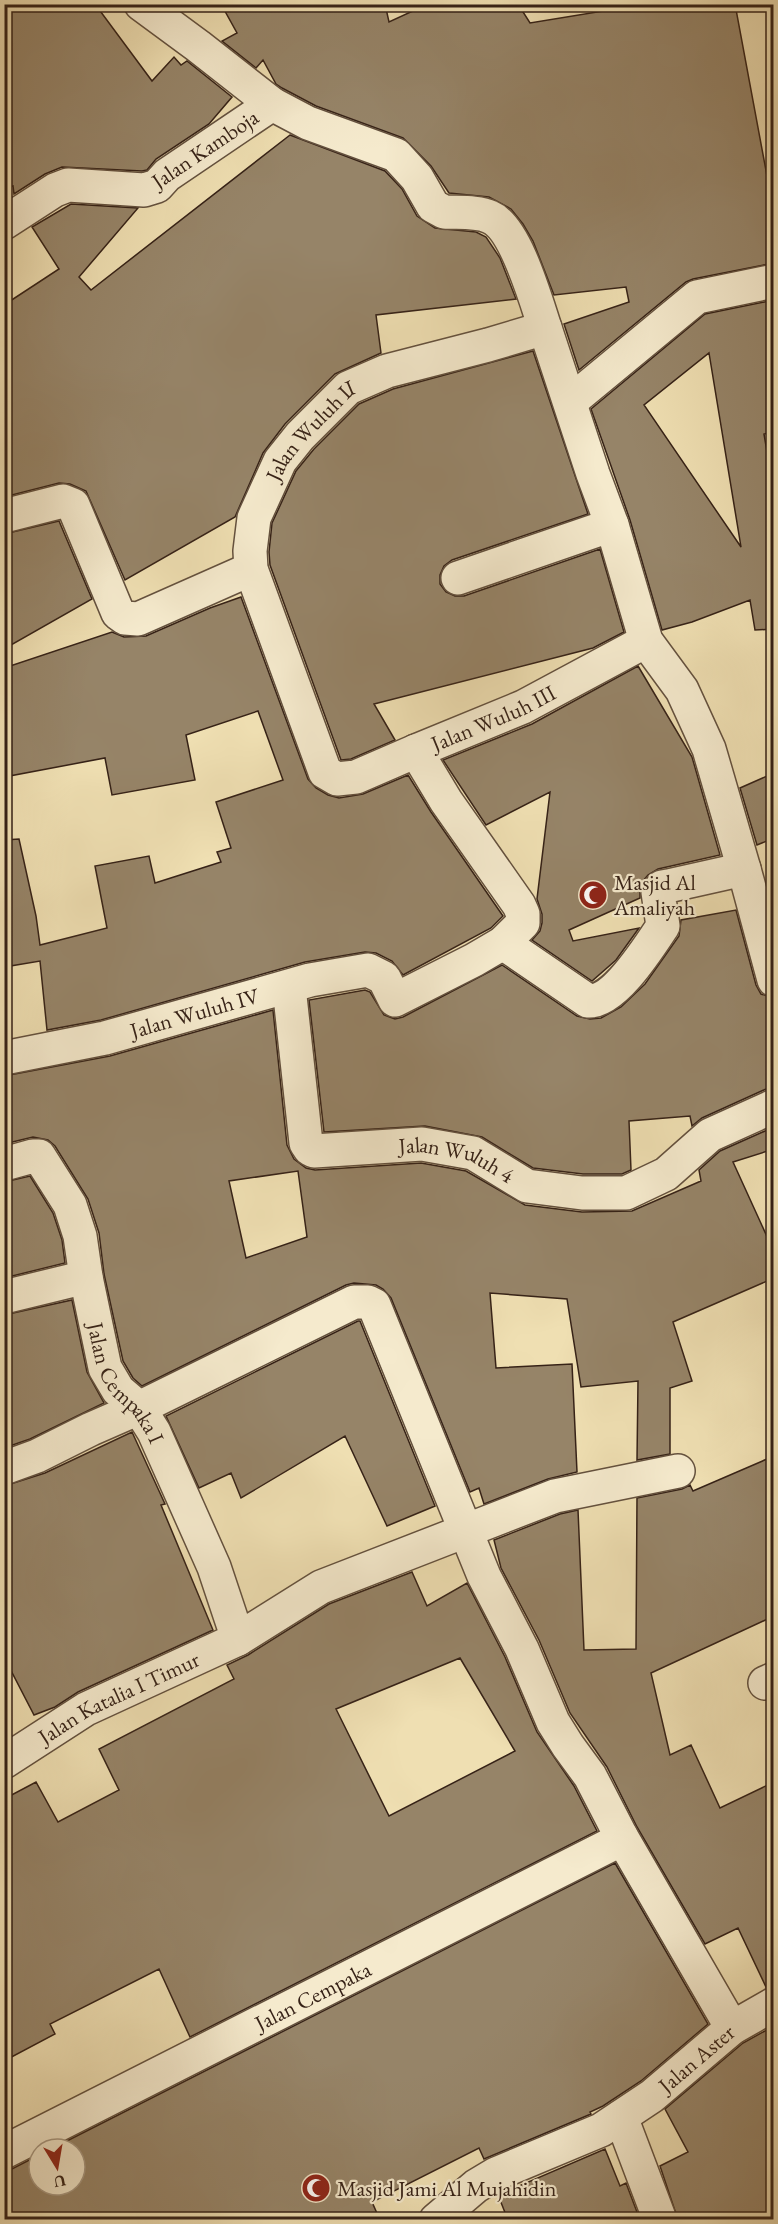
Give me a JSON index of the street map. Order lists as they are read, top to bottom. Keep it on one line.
{"streets":{"street":["Jalan Kamboja","Jalan Wuluh II","Jalan Wuluh III","Jalan Wuluh IV","Jalan Wuluh 4","Jalan Cempaka I","Jalan Katalia I Timur","Jalan Cempaka","Jalan Aster"]},"crossings":[["Jalan Wuluh II","Jalan Wuluh III"],["Jalan Wuluh III","Jalan Wuluh IV"],["Jalan Wuluh IV","Jalan Wuluh 4"],["Jalan Cempaka I","Jalan Katalia I Timur"]],"places":{"mosque":["Masjid Al Amaliyah","Masjid Jami Al Mujahidin"]},"north":"bottom"}
